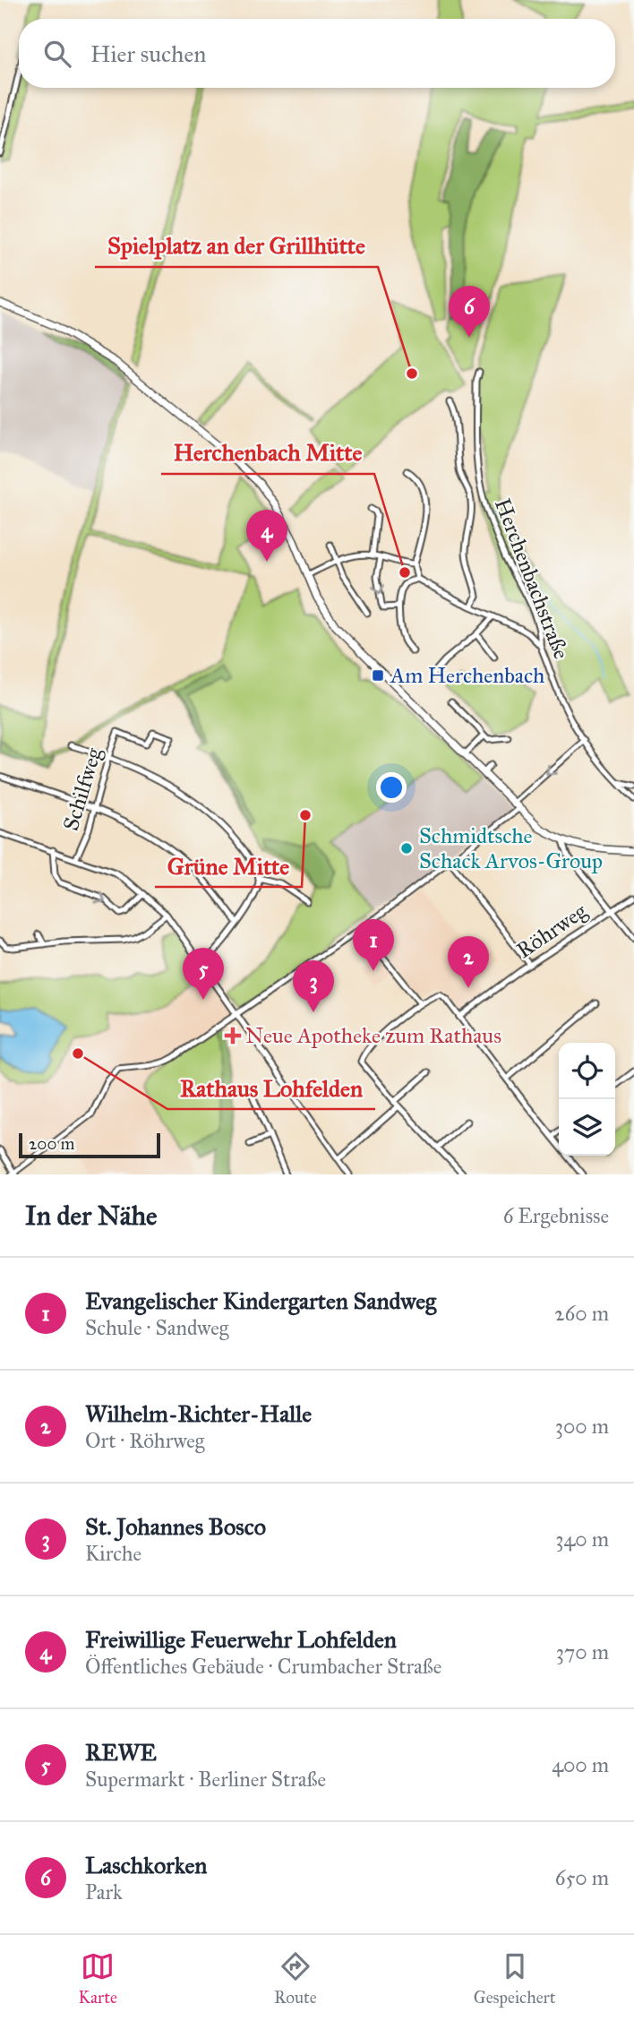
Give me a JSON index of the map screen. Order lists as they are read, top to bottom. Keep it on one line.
{"streets":{"street":["Herchenbachstraße","Schilfweg","Röhrweg"]},"places":{"other":["Spielplatz an der Grillhütte","Herchenbach Mitte","Grüne Mitte","Schmidtsche Schack Arvos-Group","Rathaus Lohfelden"],"transit":["Am Herchenbach"],"health":["Neue Apotheke zum Rathaus"]},"scale_bar":"200 m","page":{"search":"Hier suchen","pins":["6","4","1","2","5","3"],"scale":"200 m","heading":["In der Nähe","6 Ergebnisse"],"list":[{"mark":"1","name":"Evangelischer Kindergarten Sandweg","note":"Schule · Sandweg","value":"260 m"},{"mark":"2","name":"Wilhelm-Richter-Halle","note":"Ort · Röhrweg","value":"300 m"},{"mark":"3","name":"St. Johannes Bosco","note":"Kirche","value":"340 m"},{"mark":"4","name":"Freiwillige Feuerwehr Lohfelden","note":"Öffentliches Gebäude · Crumbacher Straße","value":"370 m"},{"mark":"5","name":"REWE","note":"Supermarkt · Berliner Straße","value":"400 m"},{"mark":"6","name":"Laschkorken","note":"Park","value":"650 m"}],"nav":["Karte","Route","Gespeichert"]}}
